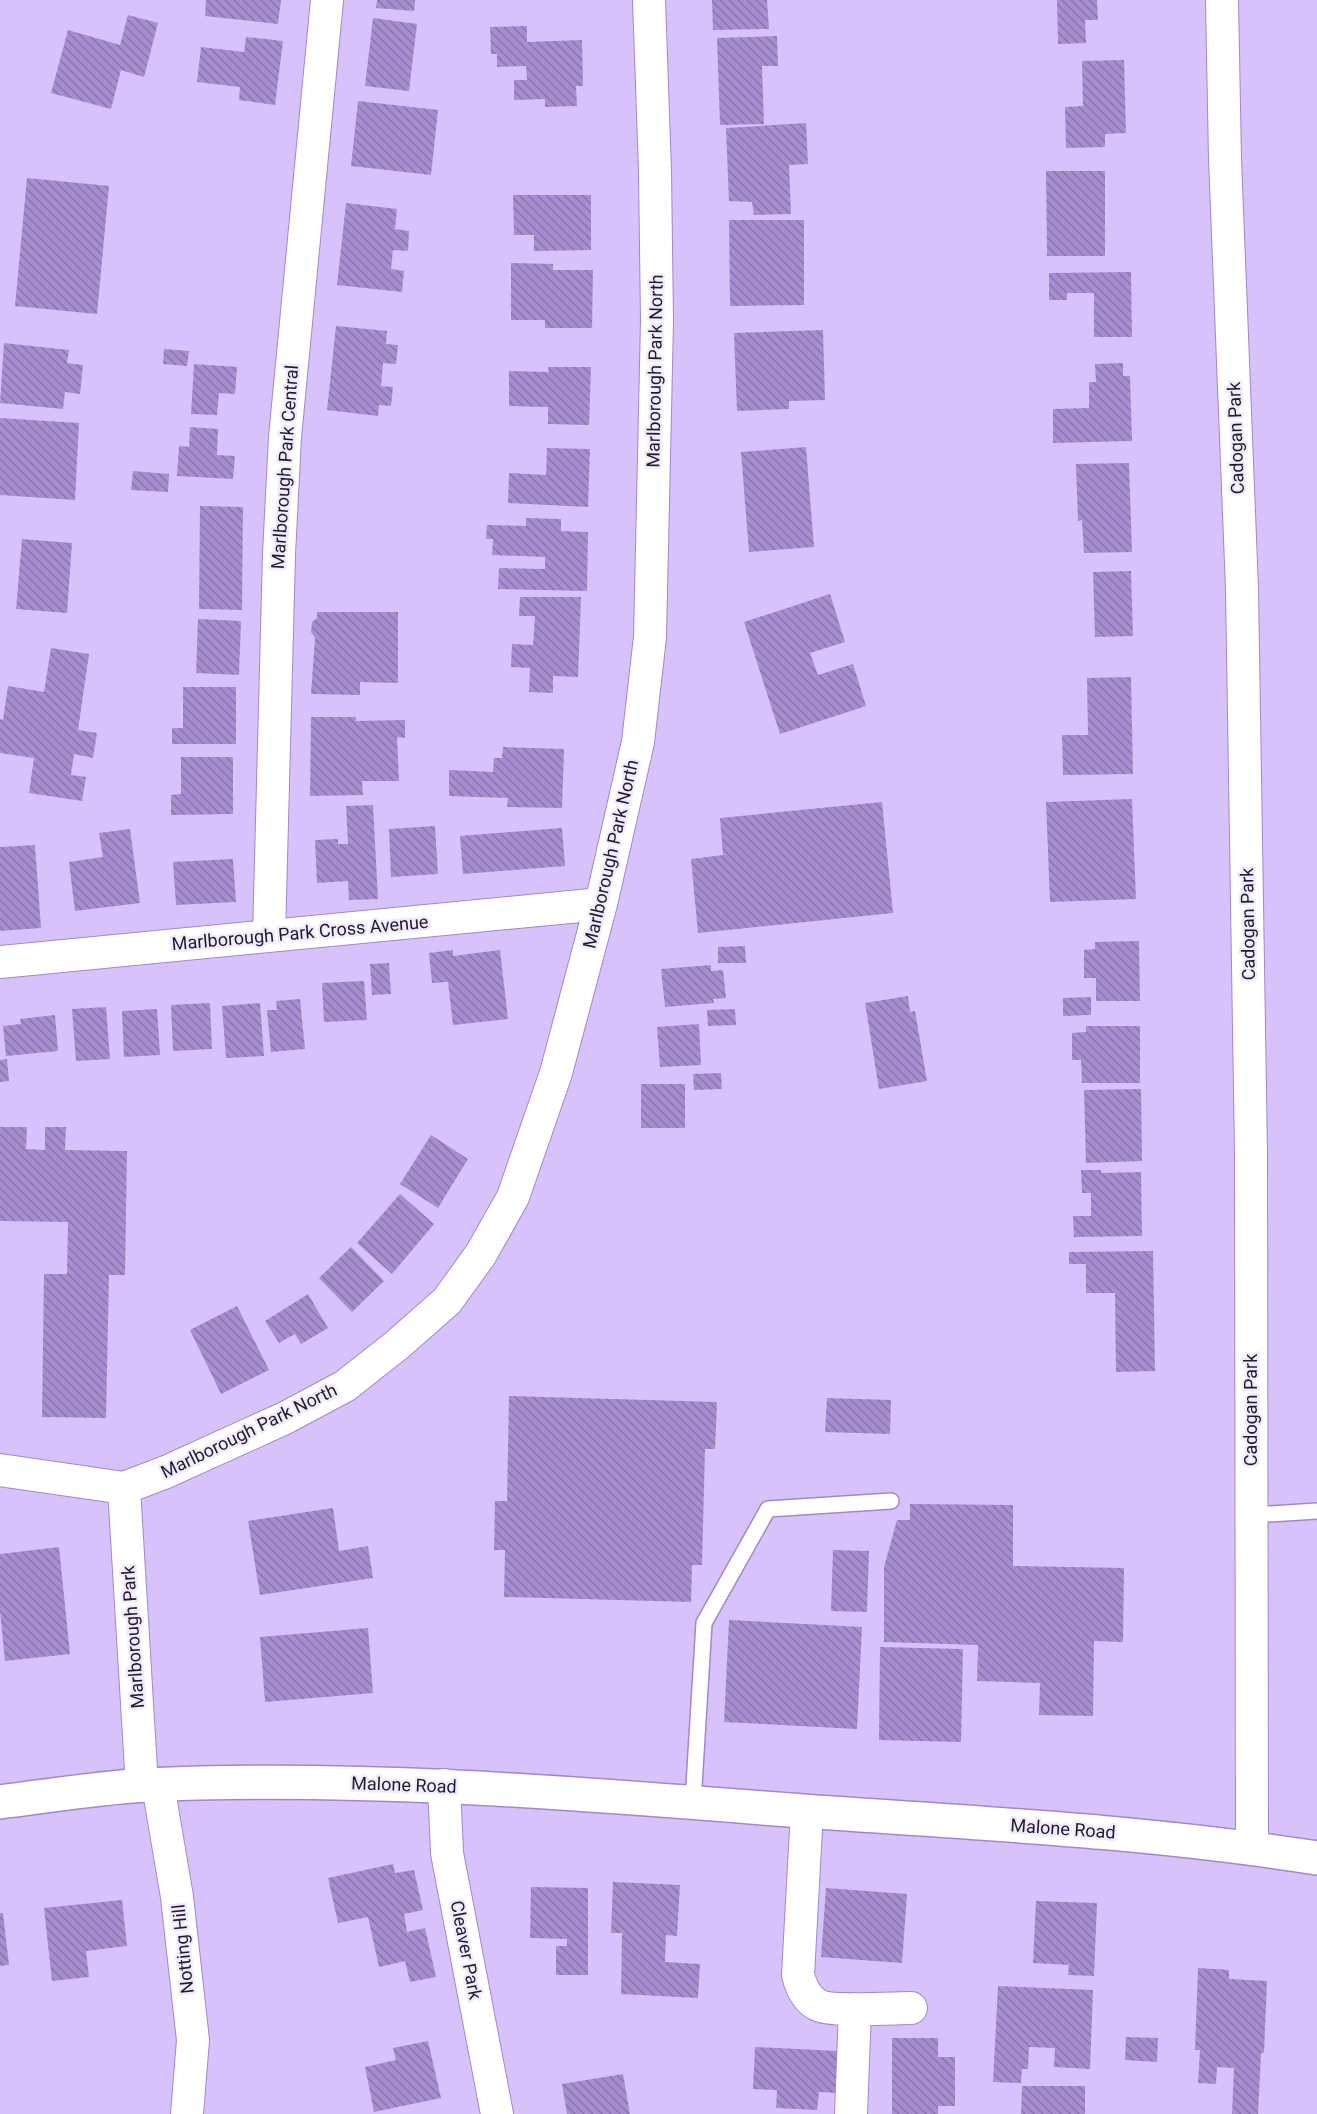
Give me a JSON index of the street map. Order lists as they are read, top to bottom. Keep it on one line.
{"streets":{"main road":["Malone Road"],"street":["Marlborough Park North","Cadogan Park","Marlborough Park Central","Marlborough Park Cross Avenue","Marlborough Park","Notting Hill","Cleaver Park"]},"crossings":[["Marlborough Park North","Marlborough Park Cross Avenue"],["Marlborough Park North","Marlborough Park"],["Cadogan Park","Malone Road"],["Marlborough Park Central","Marlborough Park Cross Avenue"],["Marlborough Park","Malone Road"],["Marlborough Park","Notting Hill"],["Malone Road","Notting Hill"],["Malone Road","Cleaver Park"]]}
